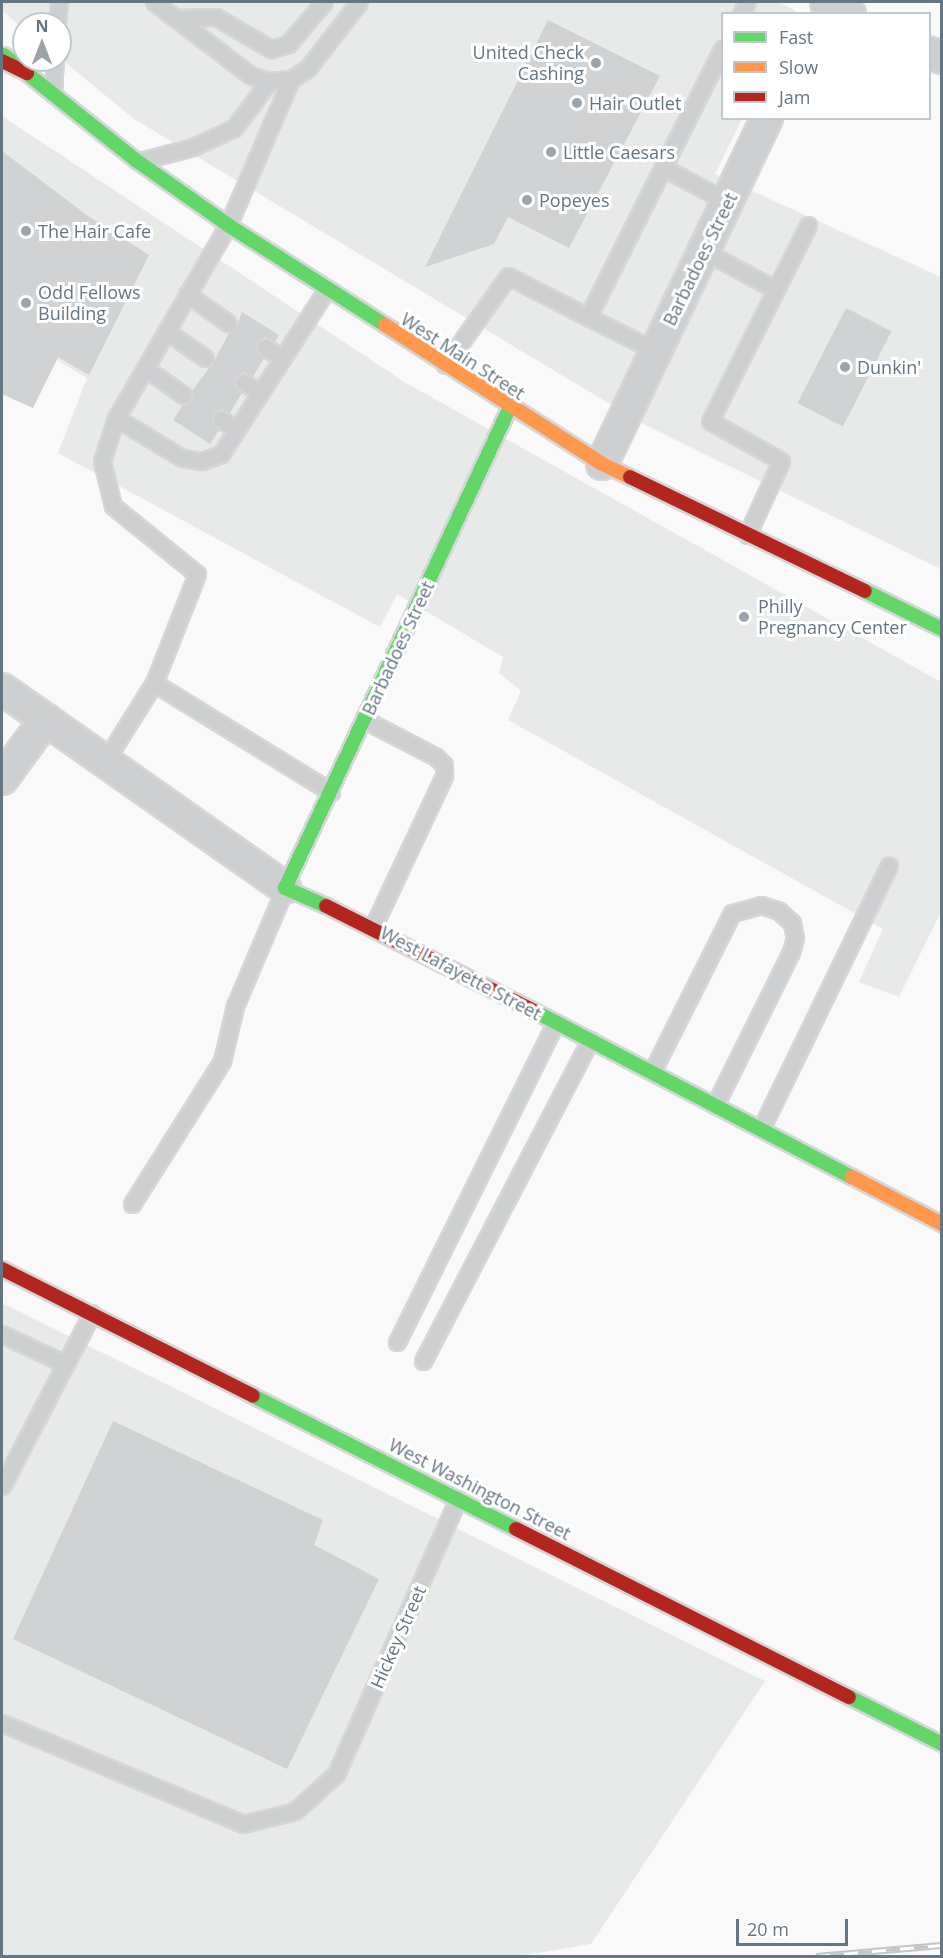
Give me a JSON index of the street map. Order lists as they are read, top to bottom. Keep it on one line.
{"streets":{"main road":["Barbadoes Street","West Main Street","West Lafayette Street","West Washington Street"],"lane":["Hickey Street"]},"crossings":[["Barbadoes Street","West Main Street"],["Barbadoes Street","West Lafayette Street"],["West Washington Street","Hickey Street"]],"places":["United Check Cashing","Hair Outlet","Little Caesars","Popeyes","The Hair Cafe","Odd Fellows Building","Dunkin'","Philly Pregnancy Center"],"legend":["Fast","Slow","Jam"],"scale_bar":"20 m","north":"top"}
